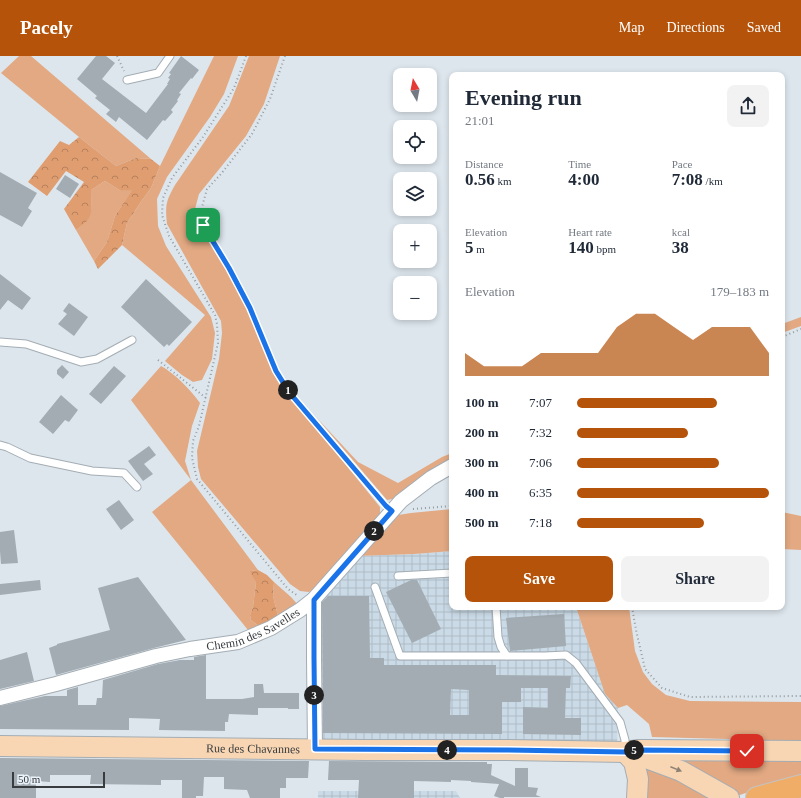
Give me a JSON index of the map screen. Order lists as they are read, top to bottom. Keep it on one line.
{"streets":{"main road":["Rue des Chavannes"],"street":["Chemin des Savelles"]},"scale_bar":"50 m","north":"top","page":{"header":"Pacely","nav":["Map","Directions","Saved"],"map_buttons":["+","−"],"heading":["Evening run","21:01"],"stats":[["Distance","0.56 km"],["Time","4:00"],["Pace","7:08 /km"],["Elevation","5 m"],["Heart rate","140 bpm"],["kcal","38"]],"chart":["Elevation","179–183 m"],"pins":["1","2","3","4","5"],"list":[{"name":"100 m","note":"7:07"},{"name":"200 m","note":"7:32"},{"name":"300 m","note":"7:06"},{"name":"400 m","note":"6:35"},{"name":"500 m","note":"7:18"}],"buttons":["Save","Share"],"scale":"50 m"}}
